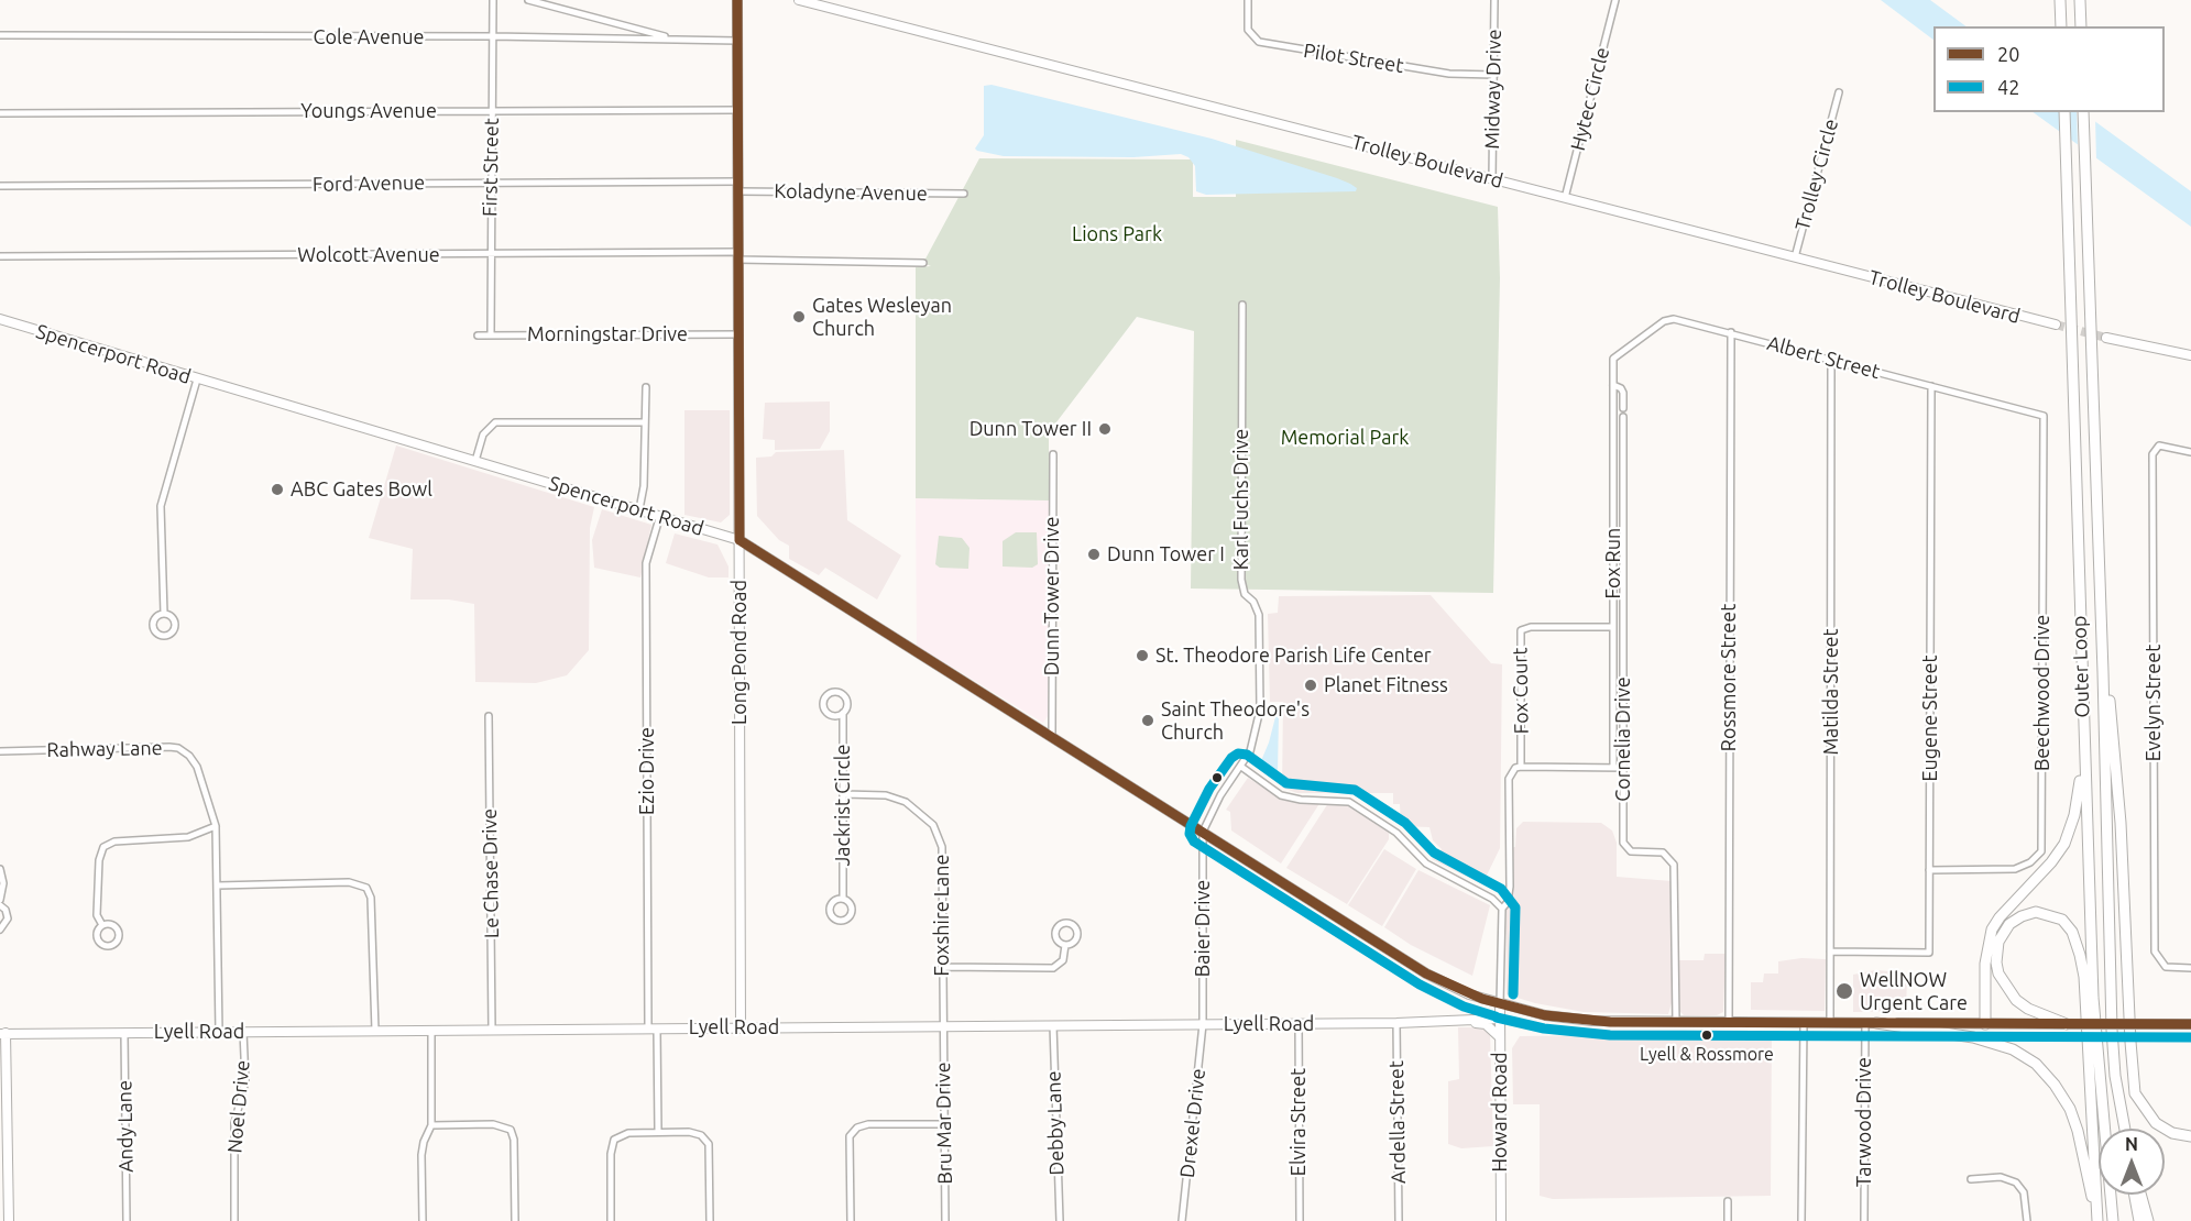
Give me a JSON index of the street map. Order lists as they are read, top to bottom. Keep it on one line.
{"streets":{"highway":["Outer Loop"],"main road":["Spencerport Road"],"street":["Cole Avenue","Pilot Street","Midway Drive","Hytec Circle","Youngs Avenue","Trolley Boulevard","First Street","Trolley Circle","Ford Avenue","Koladyne Avenue","Wolcott Avenue","Morningstar Drive","Albert Street","Karl Fuchs Drive","Fox Run","Dunn Tower Drive","Long Pond Road","Rossmore Street","Fox Court","Matilda Street","Beechwood Drive","Evelyn Street","Eugene Street","Cornelia Drive","Rahway Lane","Ezio Drive","Jackrist Circle","Le Chase Drive","Foxshire Lane","Baier Drive","Lyell Road","Noel Drive","Howard Road","Elvira Street","Ardella Street","Tarwood Drive","Bru Mar Drive","Debby Lane","Drexel Drive","Andy Lane"]},"crossings":[["Cole Avenue","First Street"],["Cole Avenue","Long Pond Road"],["Pilot Street","Midway Drive"],["Midway Drive","Trolley Boulevard"],["Hytec Circle","Trolley Boulevard"],["Youngs Avenue","First Street"],["Youngs Avenue","Long Pond Road"],["Trolley Boulevard","Trolley Circle"],["First Street","Ford Avenue"],["First Street","Wolcott Avenue"],["First Street","Morningstar Drive"],["Ford Avenue","Koladyne Avenue"],["Ford Avenue","Long Pond Road"],["Koladyne Avenue","Long Pond Road"],["Wolcott Avenue","Long Pond Road"],["Morningstar Drive","Long Pond Road"],["Spencerport Road","Karl Fuchs Drive"],["Spencerport Road","Dunn Tower Drive"],["Spencerport Road","Long Pond Road"],["Spencerport Road","Rossmore Street"],["Spencerport Road","Matilda Street"],["Spencerport Road","Cornelia Drive"],["Spencerport Road","Ezio Drive"],["Spencerport Road","Baier Drive"],["Spencerport Road","Howard Road"],["Spencerport Road","Tarwood Drive"],["Albert Street","Fox Run"],["Albert Street","Rossmore Street"],["Albert Street","Matilda Street"],["Albert Street","Beechwood Drive"],["Albert Street","Eugene Street"],["Karl Fuchs Drive","Baier Drive"],["Fox Run","Fox Court"],["Long Pond Road","Lyell Road"],["Matilda Street","Eugene Street"],["Beechwood Drive","Eugene Street"],["Rahway Lane","Lyell Road"],["Ezio Drive","Lyell Road"],["Jackrist Circle","Foxshire Lane"],["Le Chase Drive","Lyell Road"],["Foxshire Lane","Lyell Road"],["Foxshire Lane","Bru Mar Drive"],["Baier Drive","Lyell Road"],["Baier Drive","Drexel Drive"],["Lyell Road","Noel Drive"],["Lyell Road","Howard Road"],["Lyell Road","Elvira Street"],["Lyell Road","Ardella Street"],["Lyell Road","Bru Mar Drive"],["Lyell Road","Debby Lane"],["Lyell Road","Drexel Drive"],["Lyell Road","Andy Lane"]],"parks":["Lions Park","Memorial Park"],"places":["Gates Wesleyan Church","Dunn Tower II","ABC Gates Bowl","Dunn Tower I","St. Theodore Parish Life Center","Planet Fitness","Saint Theodore's Church","WellNOW Urgent Care","Lyell & Rossmore"],"lines":["transit line 20","transit line 42"],"legend":["20","42"],"north":"top"}
